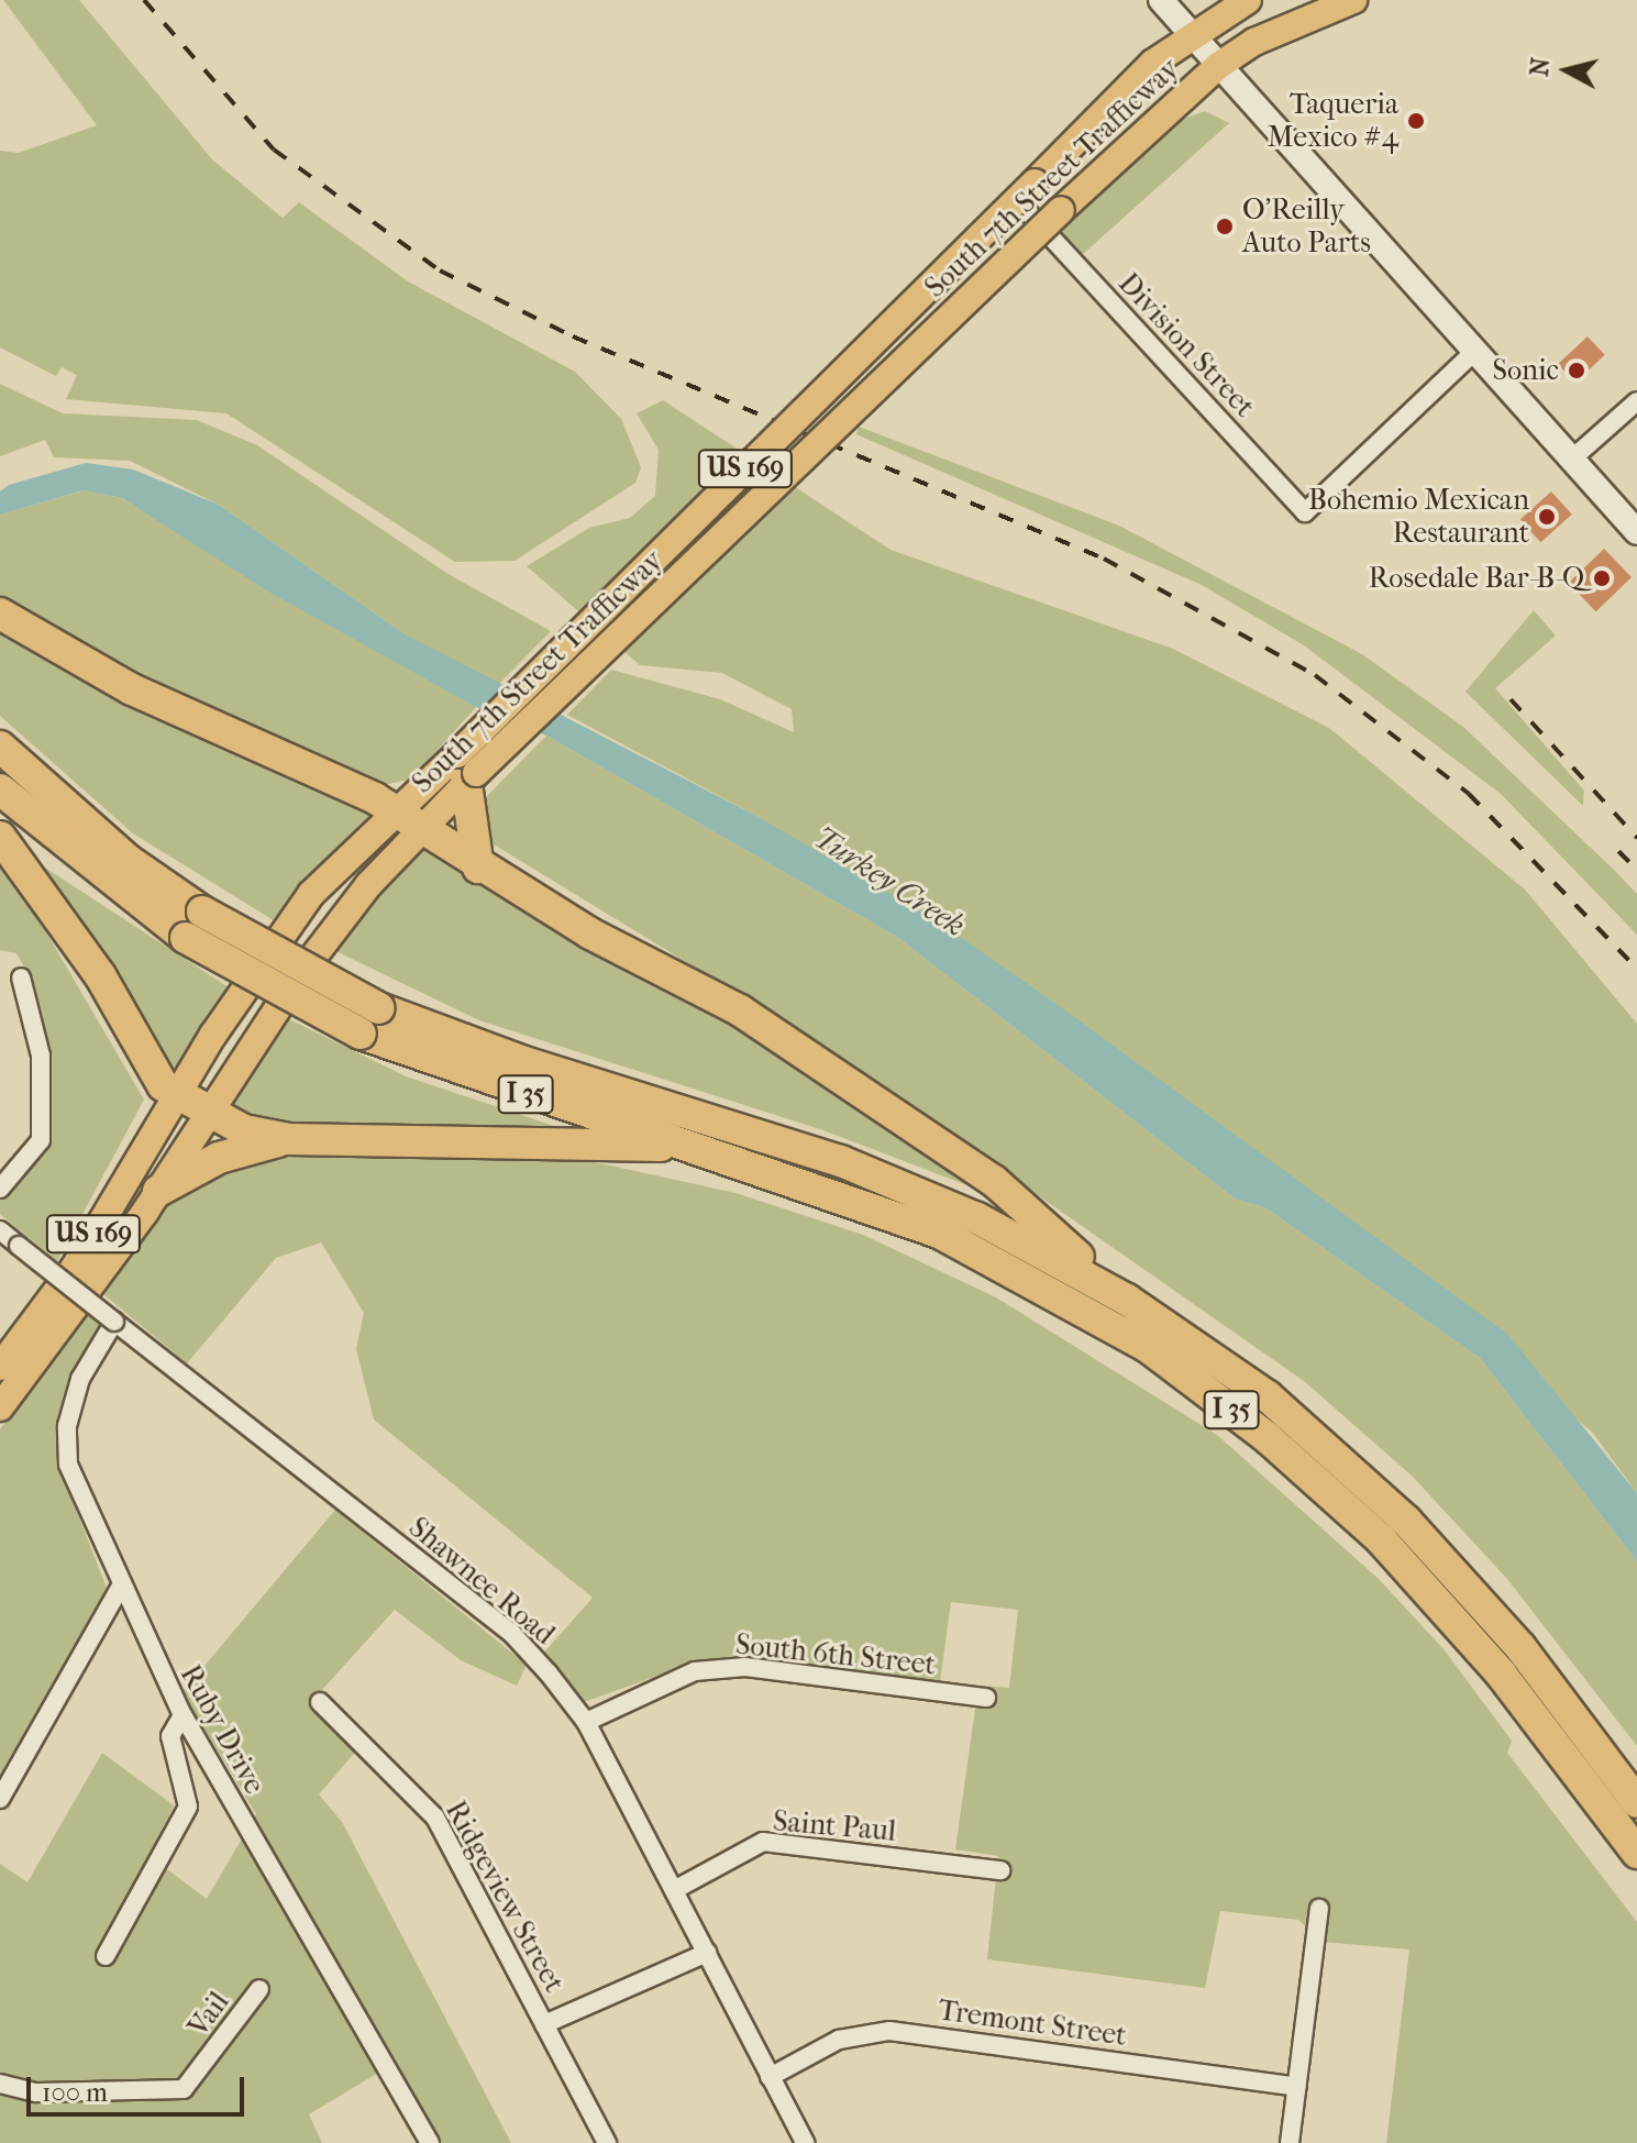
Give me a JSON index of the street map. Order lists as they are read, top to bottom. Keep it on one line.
{"streets":{"highway":["I 35"],"main road":["South 7th Street Trafficway","US 169"],"street":["Division Street","Shawnee Road","South 6th Street","Ruby Drive","Saint Paul","Ridgeview Street","Vail","Tremont Street"]},"crossings":[["South 7th Street Trafficway","US 169"],["Shawnee Road","South 6th Street"],["Shawnee Road","Ruby Drive"],["Shawnee Road","Saint Paul"],["Shawnee Road","Tremont Street"]],"water":["Turkey Creek"],"places":["Taqueria Mexico #4","O'Reilly Auto Parts","Sonic","Bohemio Mexican Restaurant","Rosedale Bar-B-Q"],"scale_bar":"100 m","north":"left"}
